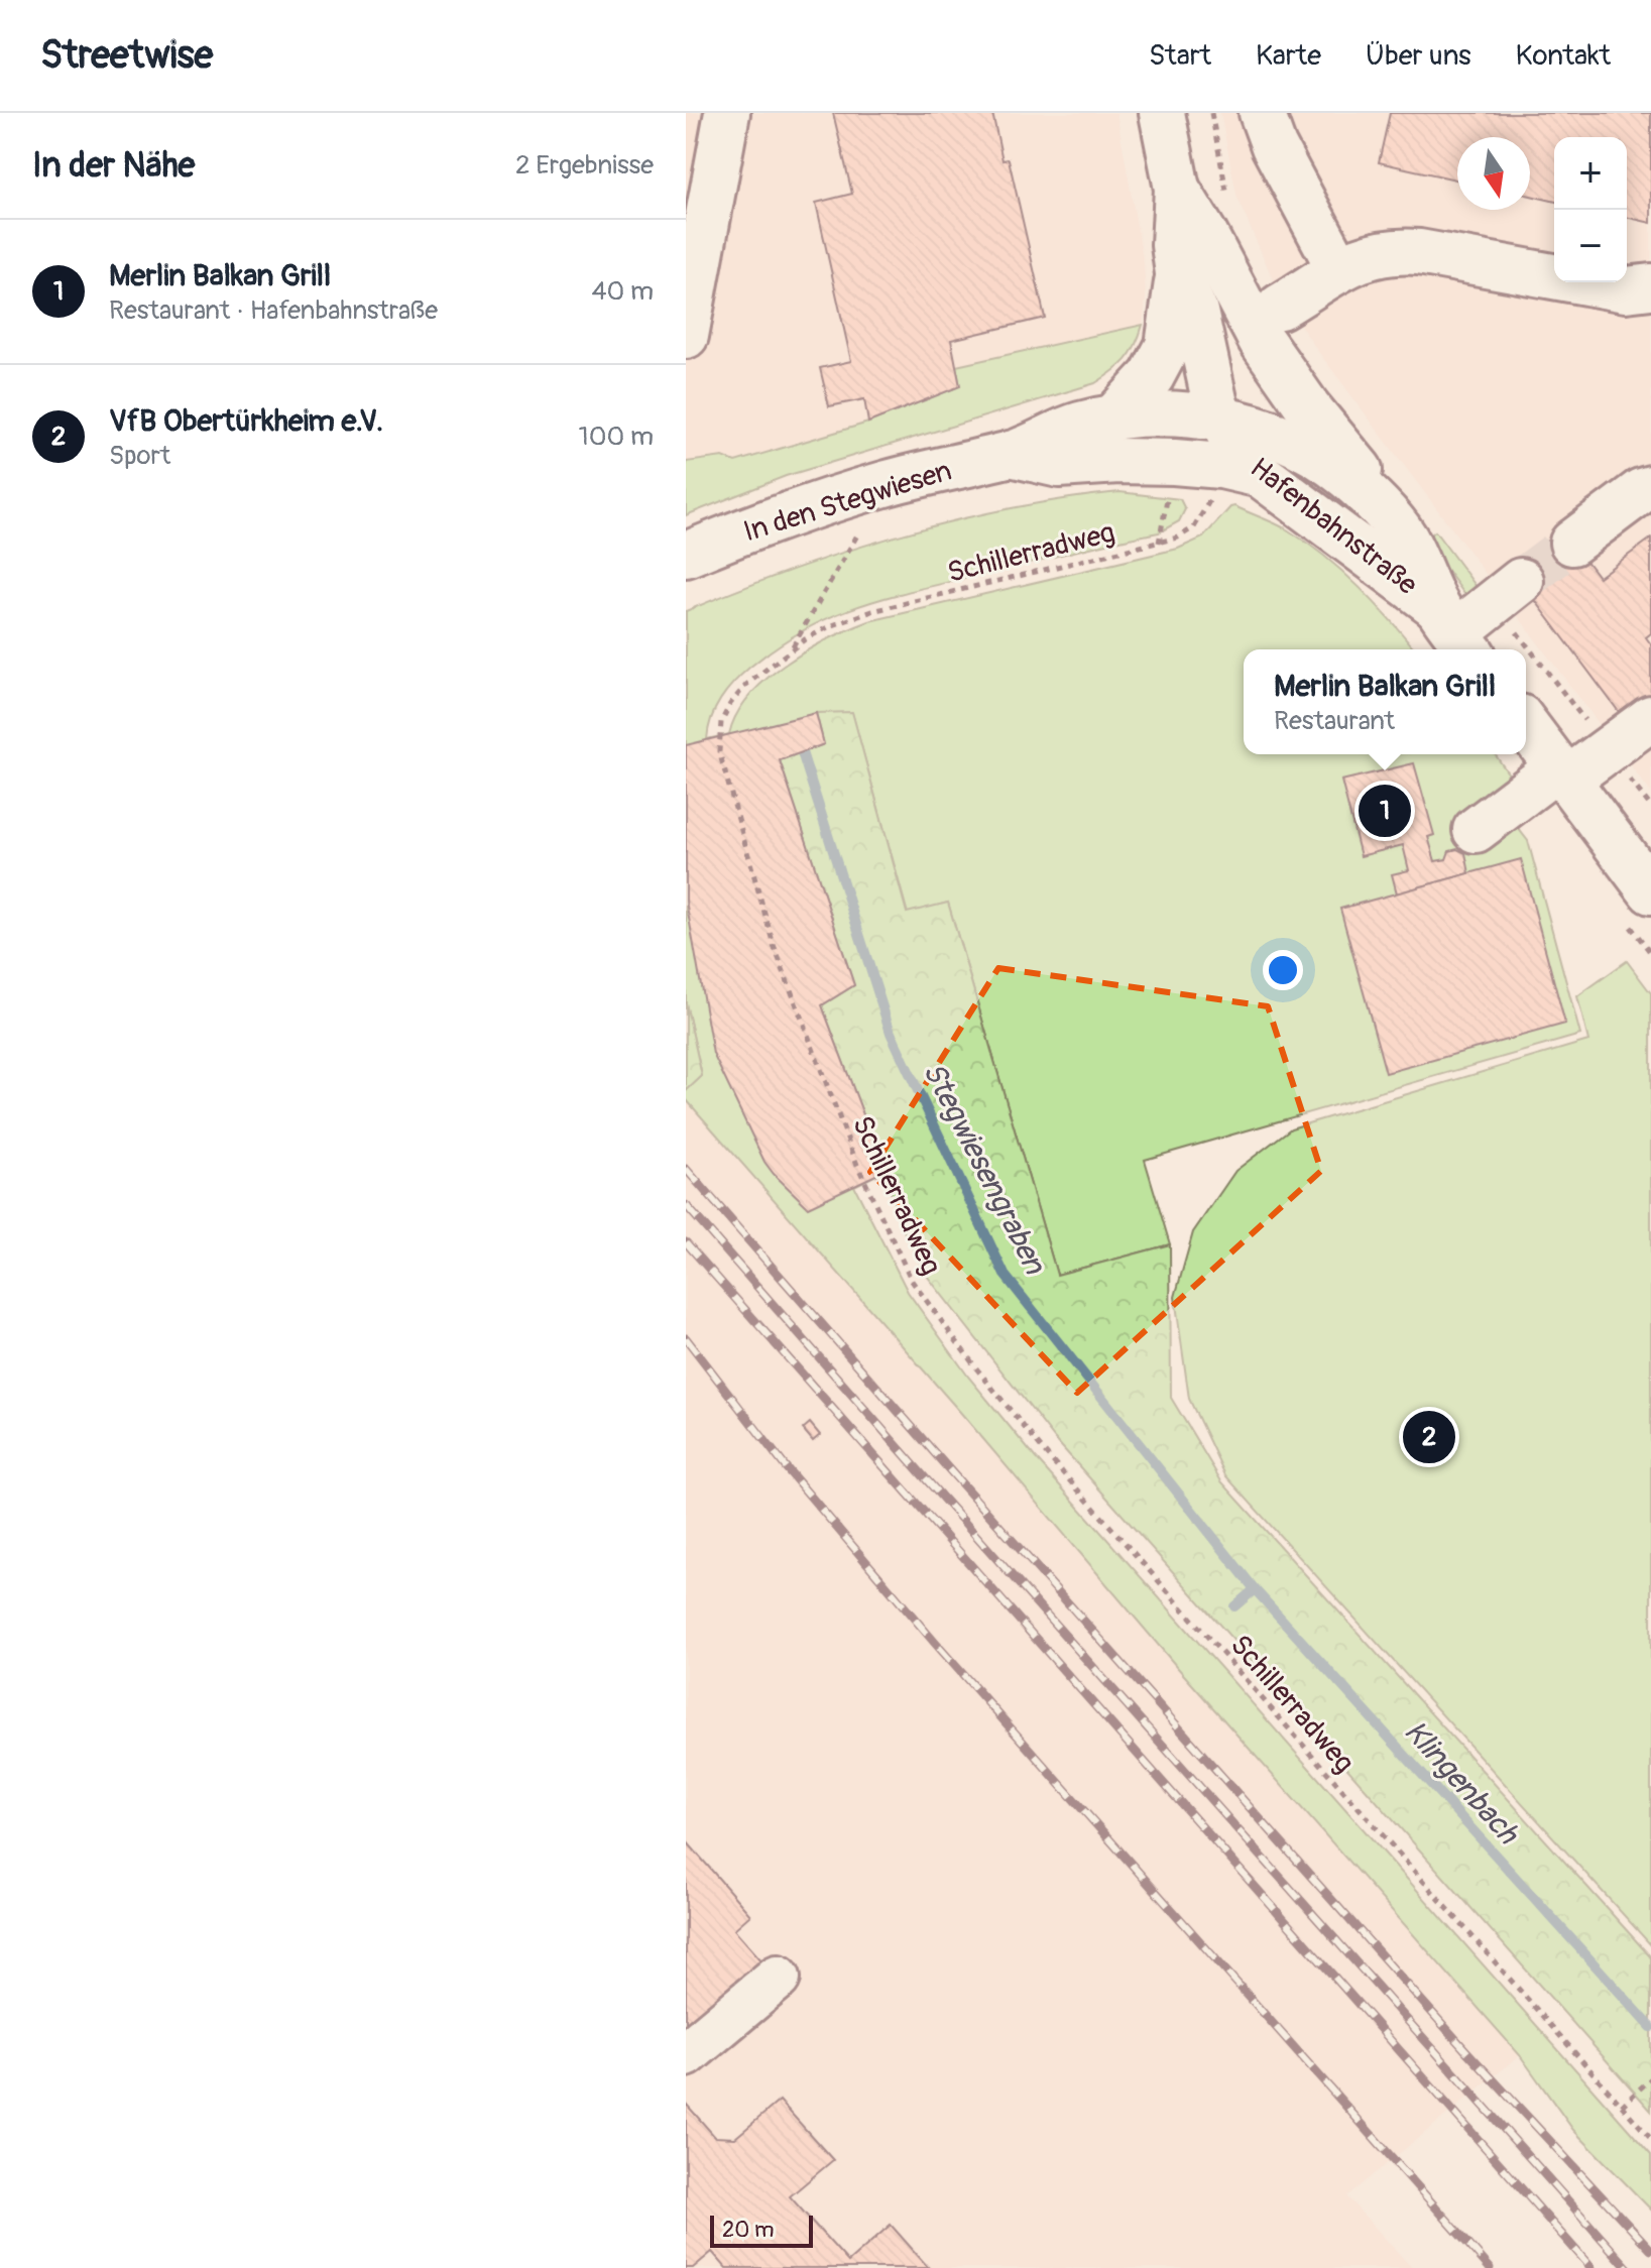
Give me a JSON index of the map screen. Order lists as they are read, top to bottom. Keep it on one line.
{"streets":{"main road":["In den Stegwiesen","Hafenbahnstraße"],"path":["Schillerradweg"]},"crossings":[["In den Stegwiesen","Hafenbahnstraße"]],"water":["Stegwiesengraben","Klingenbach"],"scale_bar":"20 m","north":"bottom","page":{"header":"Streetwise","nav":["Start","Karte","Über uns","Kontakt"],"heading":["In der Nähe","2 Ergebnisse"],"map_buttons":["+","−"],"list":[{"mark":"1","name":"Merlin Balkan Grill","note":"Restaurant · Hafenbahnstraße","value":"40 m"},{"mark":"2","name":"VfB Obertürkheim e.V.","note":"Sport","value":"100 m"}],"popup":["Merlin Balkan Grill","Restaurant"],"pins":["1","2"],"scale":"20 m"}}
